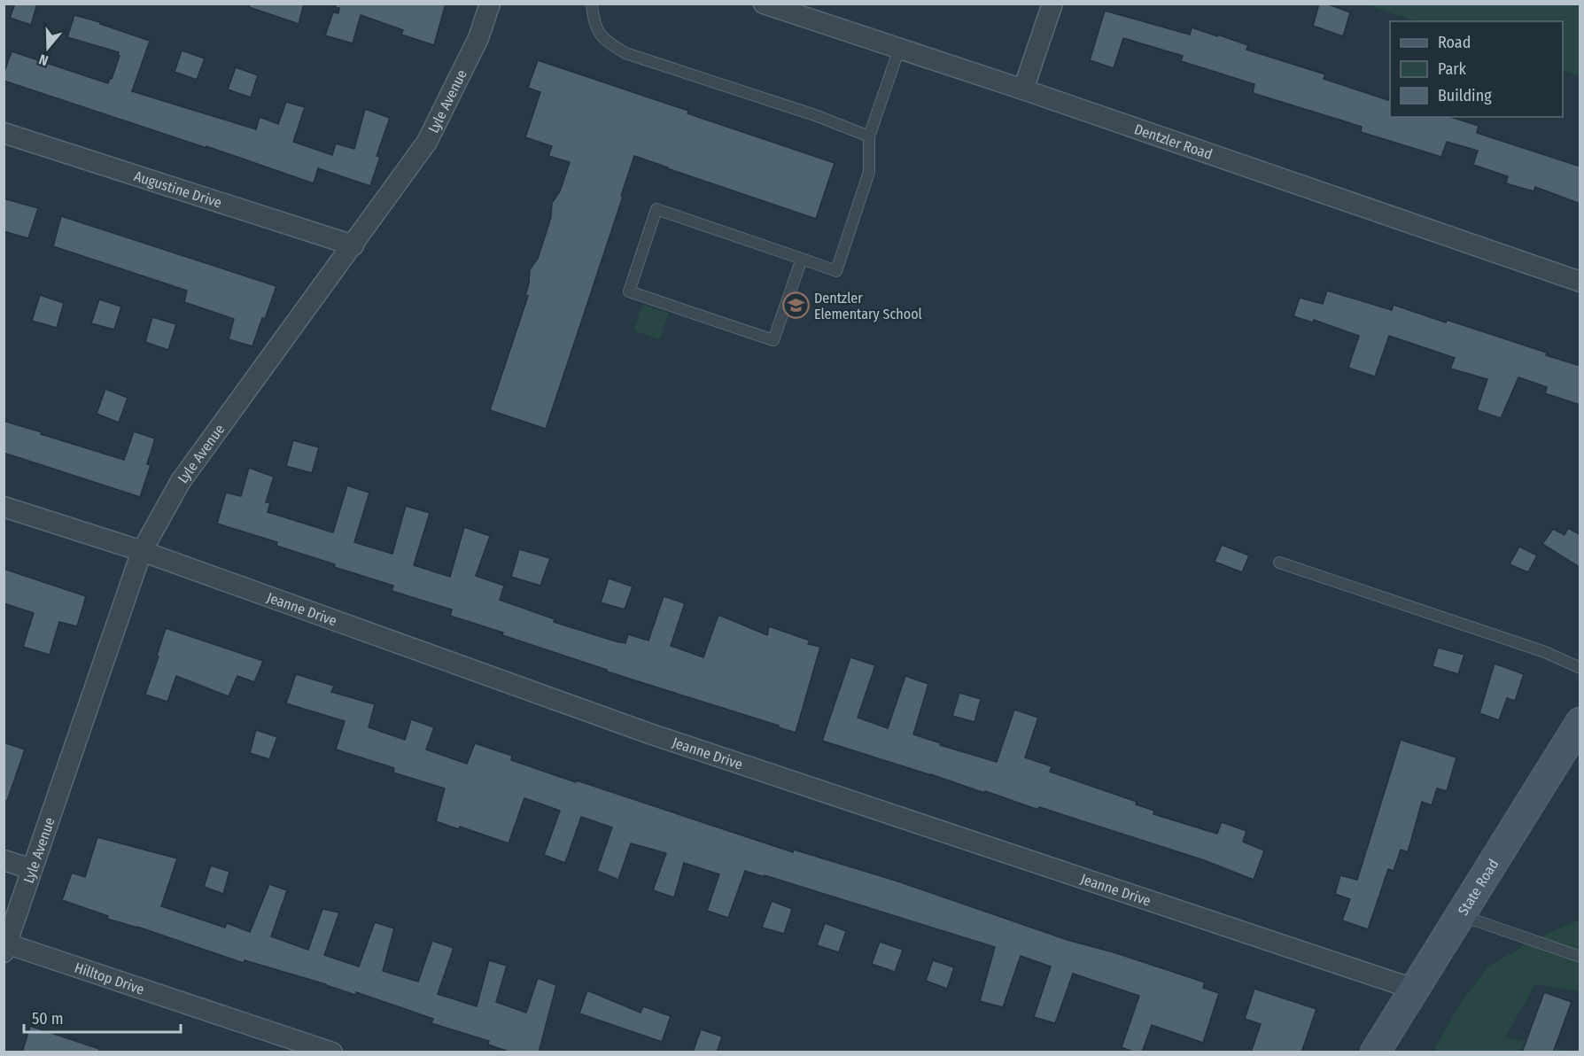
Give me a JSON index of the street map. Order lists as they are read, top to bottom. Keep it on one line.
{"streets":{"main road":["State Road"],"street":["Lyle Avenue","Dentzler Road","Augustine Drive","Jeanne Drive","Hilltop Drive"]},"crossings":[["Lyle Avenue","Augustine Drive"],["Lyle Avenue","Jeanne Drive"],["Lyle Avenue","Hilltop Drive"],["Jeanne Drive","State Road"]],"places":{"school or university":["Dentzler Elementary School"]},"legend":["Road","Park","Building"],"scale_bar":"50 m","north":"bottom"}
